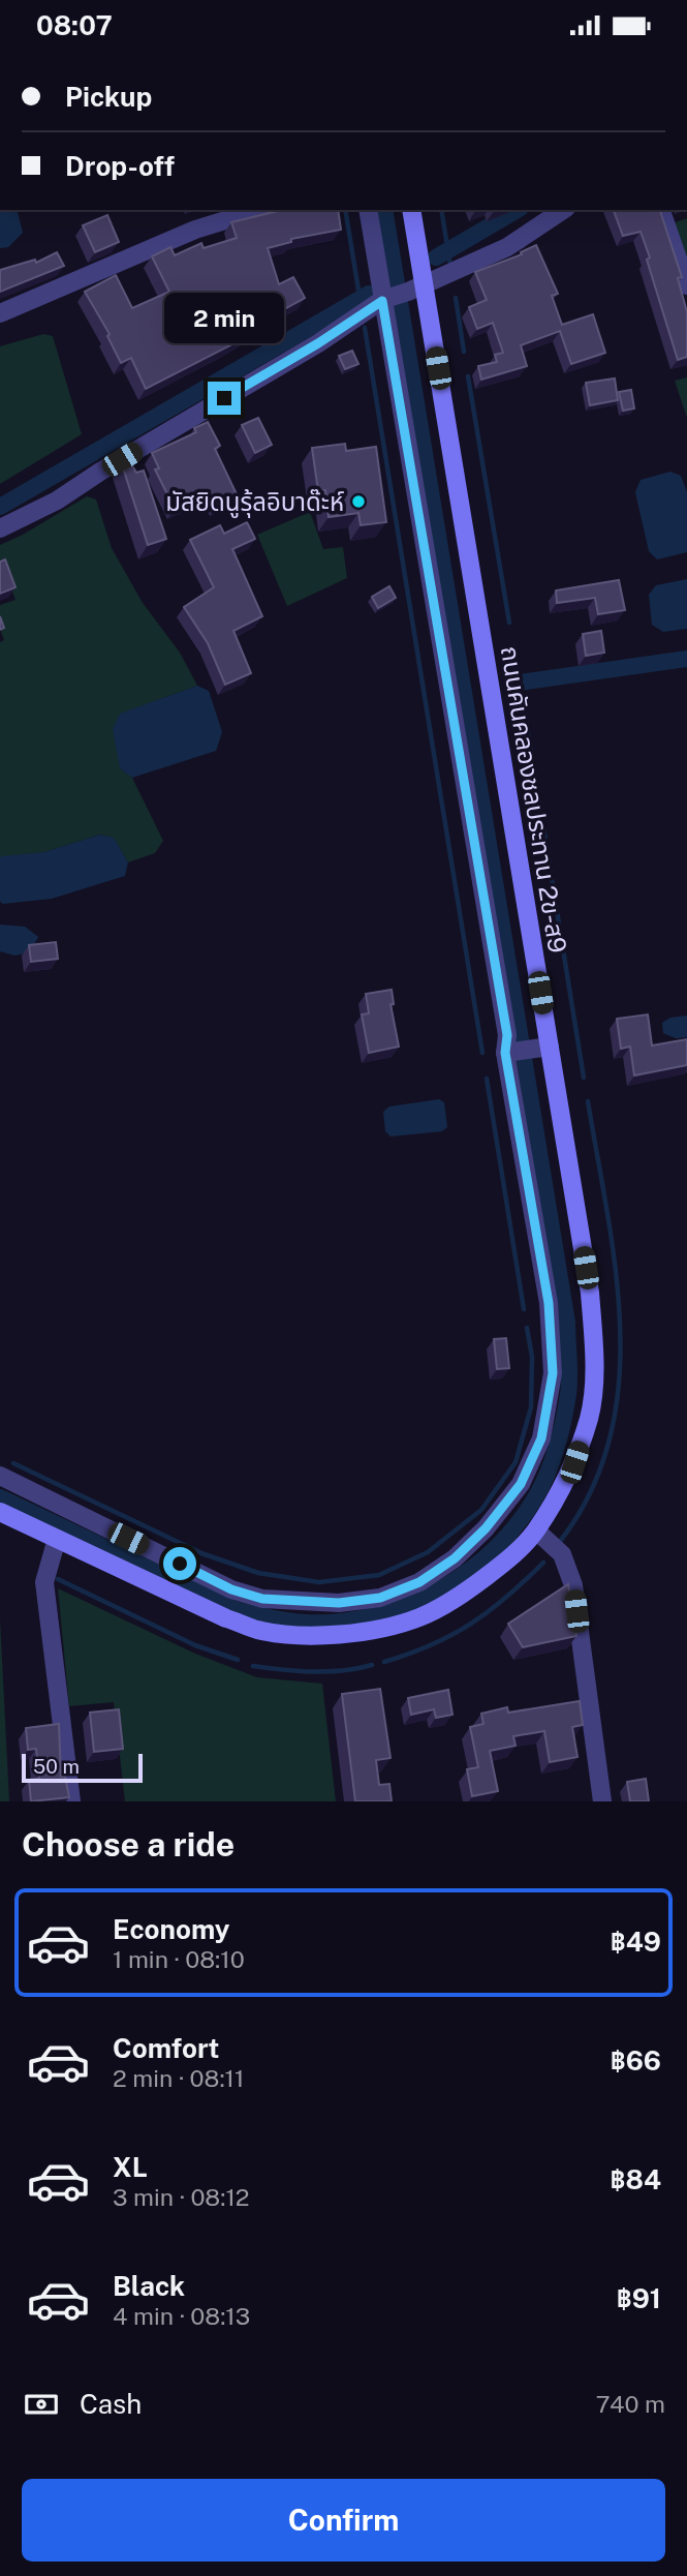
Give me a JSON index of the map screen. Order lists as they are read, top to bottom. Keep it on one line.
{"streets":{"street":["ถนนคันคลองชลประทาน 2ข-ส9"]},"places":["มัสยิดนูรุ้ลอิบาด๊ะห์"],"scale_bar":"50 m","page":{"status":"08:07","banner":["Pickup","Drop-off"],"bubble":"2 min","scale":"50 m","heading":"Choose a ride","list":[{"name":"Economy","note":"1 min · 08:10","value":"฿49"},{"name":"Comfort","note":"2 min · 08:11","value":"฿66"},{"name":"XL","note":"3 min · 08:12","value":"฿84"},{"name":"Black","note":"4 min · 08:13","value":"฿91"}],"pay":["Cash","740 m"],"buttons":"Confirm"}}
